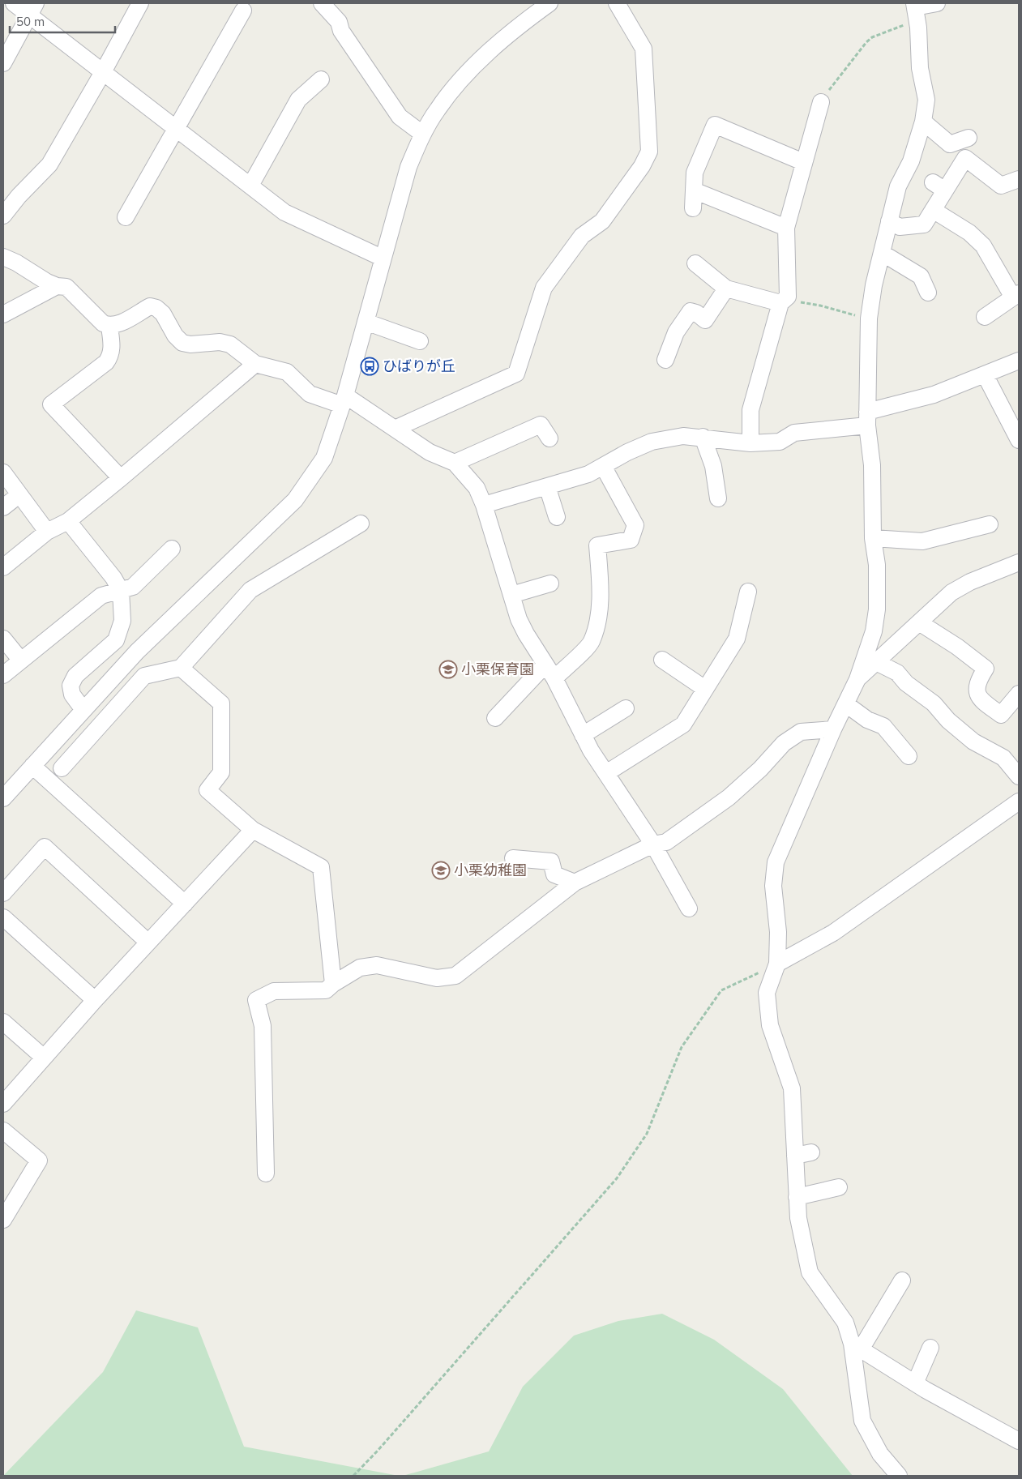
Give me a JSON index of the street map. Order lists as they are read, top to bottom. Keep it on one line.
{"places":{"bus stop":["ひばりが丘"],"school or university":["小栗保育園","小栗幼稚園"]},"scale_bar":"50 m"}
